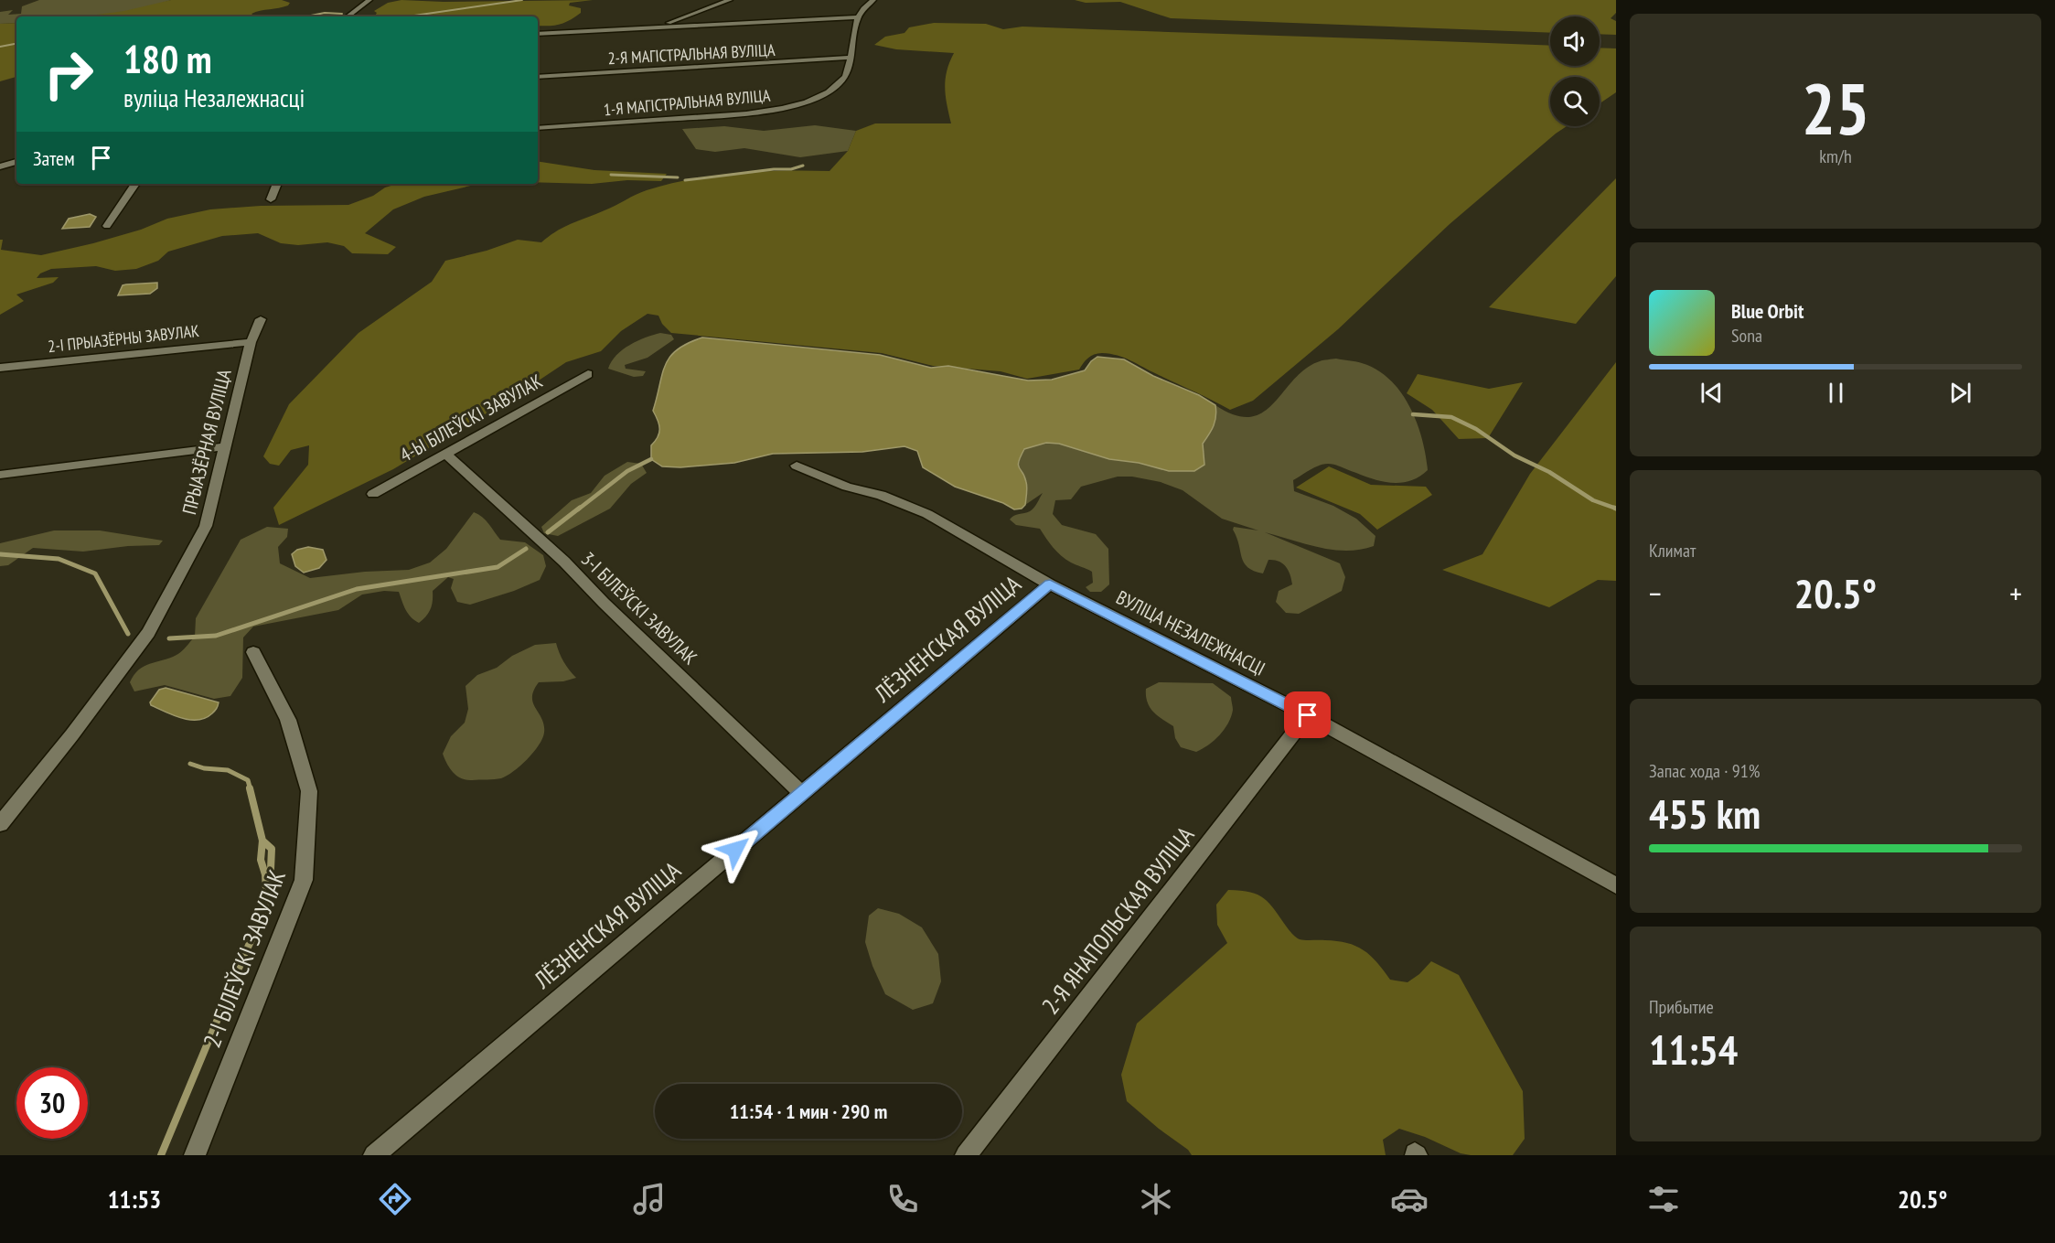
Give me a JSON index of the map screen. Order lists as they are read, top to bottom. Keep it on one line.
{"streets":{"street":["2-Я МАГІСТРАЛЬНАЯ ВУЛІЦА","1-Я МАГІСТРАЛЬНАЯ ВУЛІЦА","2-І ПРЫАЗЁРНЫ ЗАВУЛАК","4-Ы БІЛЕЎСКІ ЗАВУЛАК","ПРЫАЗЁРНАЯ ВУЛІЦА","3-І БІЛЕЎСКІ ЗАВУЛАК","ВУЛІЦА НЕЗАЛЕЖНАСЦІ","ЛЁЗНЕНСКАЯ ВУЛІЦА","2-Я ЯНАПОЛЬСКАЯ ВУЛІЦА","2-І БІЛЕЎСКІ ЗАВУЛАК"]},"crossings":[["2-Я МАГІСТРАЛЬНАЯ ВУЛІЦА","1-Я МАГІСТРАЛЬНАЯ ВУЛІЦА"],["2-І ПРЫАЗЁРНЫ ЗАВУЛАК","ПРЫАЗЁРНАЯ ВУЛІЦА"],["4-Ы БІЛЕЎСКІ ЗАВУЛАК","3-І БІЛЕЎСКІ ЗАВУЛАК"],["3-І БІЛЕЎСКІ ЗАВУЛАК","ЛЁЗНЕНСКАЯ ВУЛІЦА"],["ВУЛІЦА НЕЗАЛЕЖНАСЦІ","ЛЁЗНЕНСКАЯ ВУЛІЦА"],["ВУЛІЦА НЕЗАЛЕЖНАСЦІ","2-Я ЯНАПОЛЬСКАЯ ВУЛІЦА"]],"page":{"tile":[["25","km/h"],"Климат",["Запас хода · 91%","455 km"],["Прибытие","11:54"]],"turn":["180 m","вуліца Незалежнасці"],"then":"Затем","song":["Blue Orbit","Sona"],"heat":["−","20.5°","+"],"limit":"30","trip":"11:54 · 1 мин · 290 m","tabs":["11:53","20.5°"]}}
